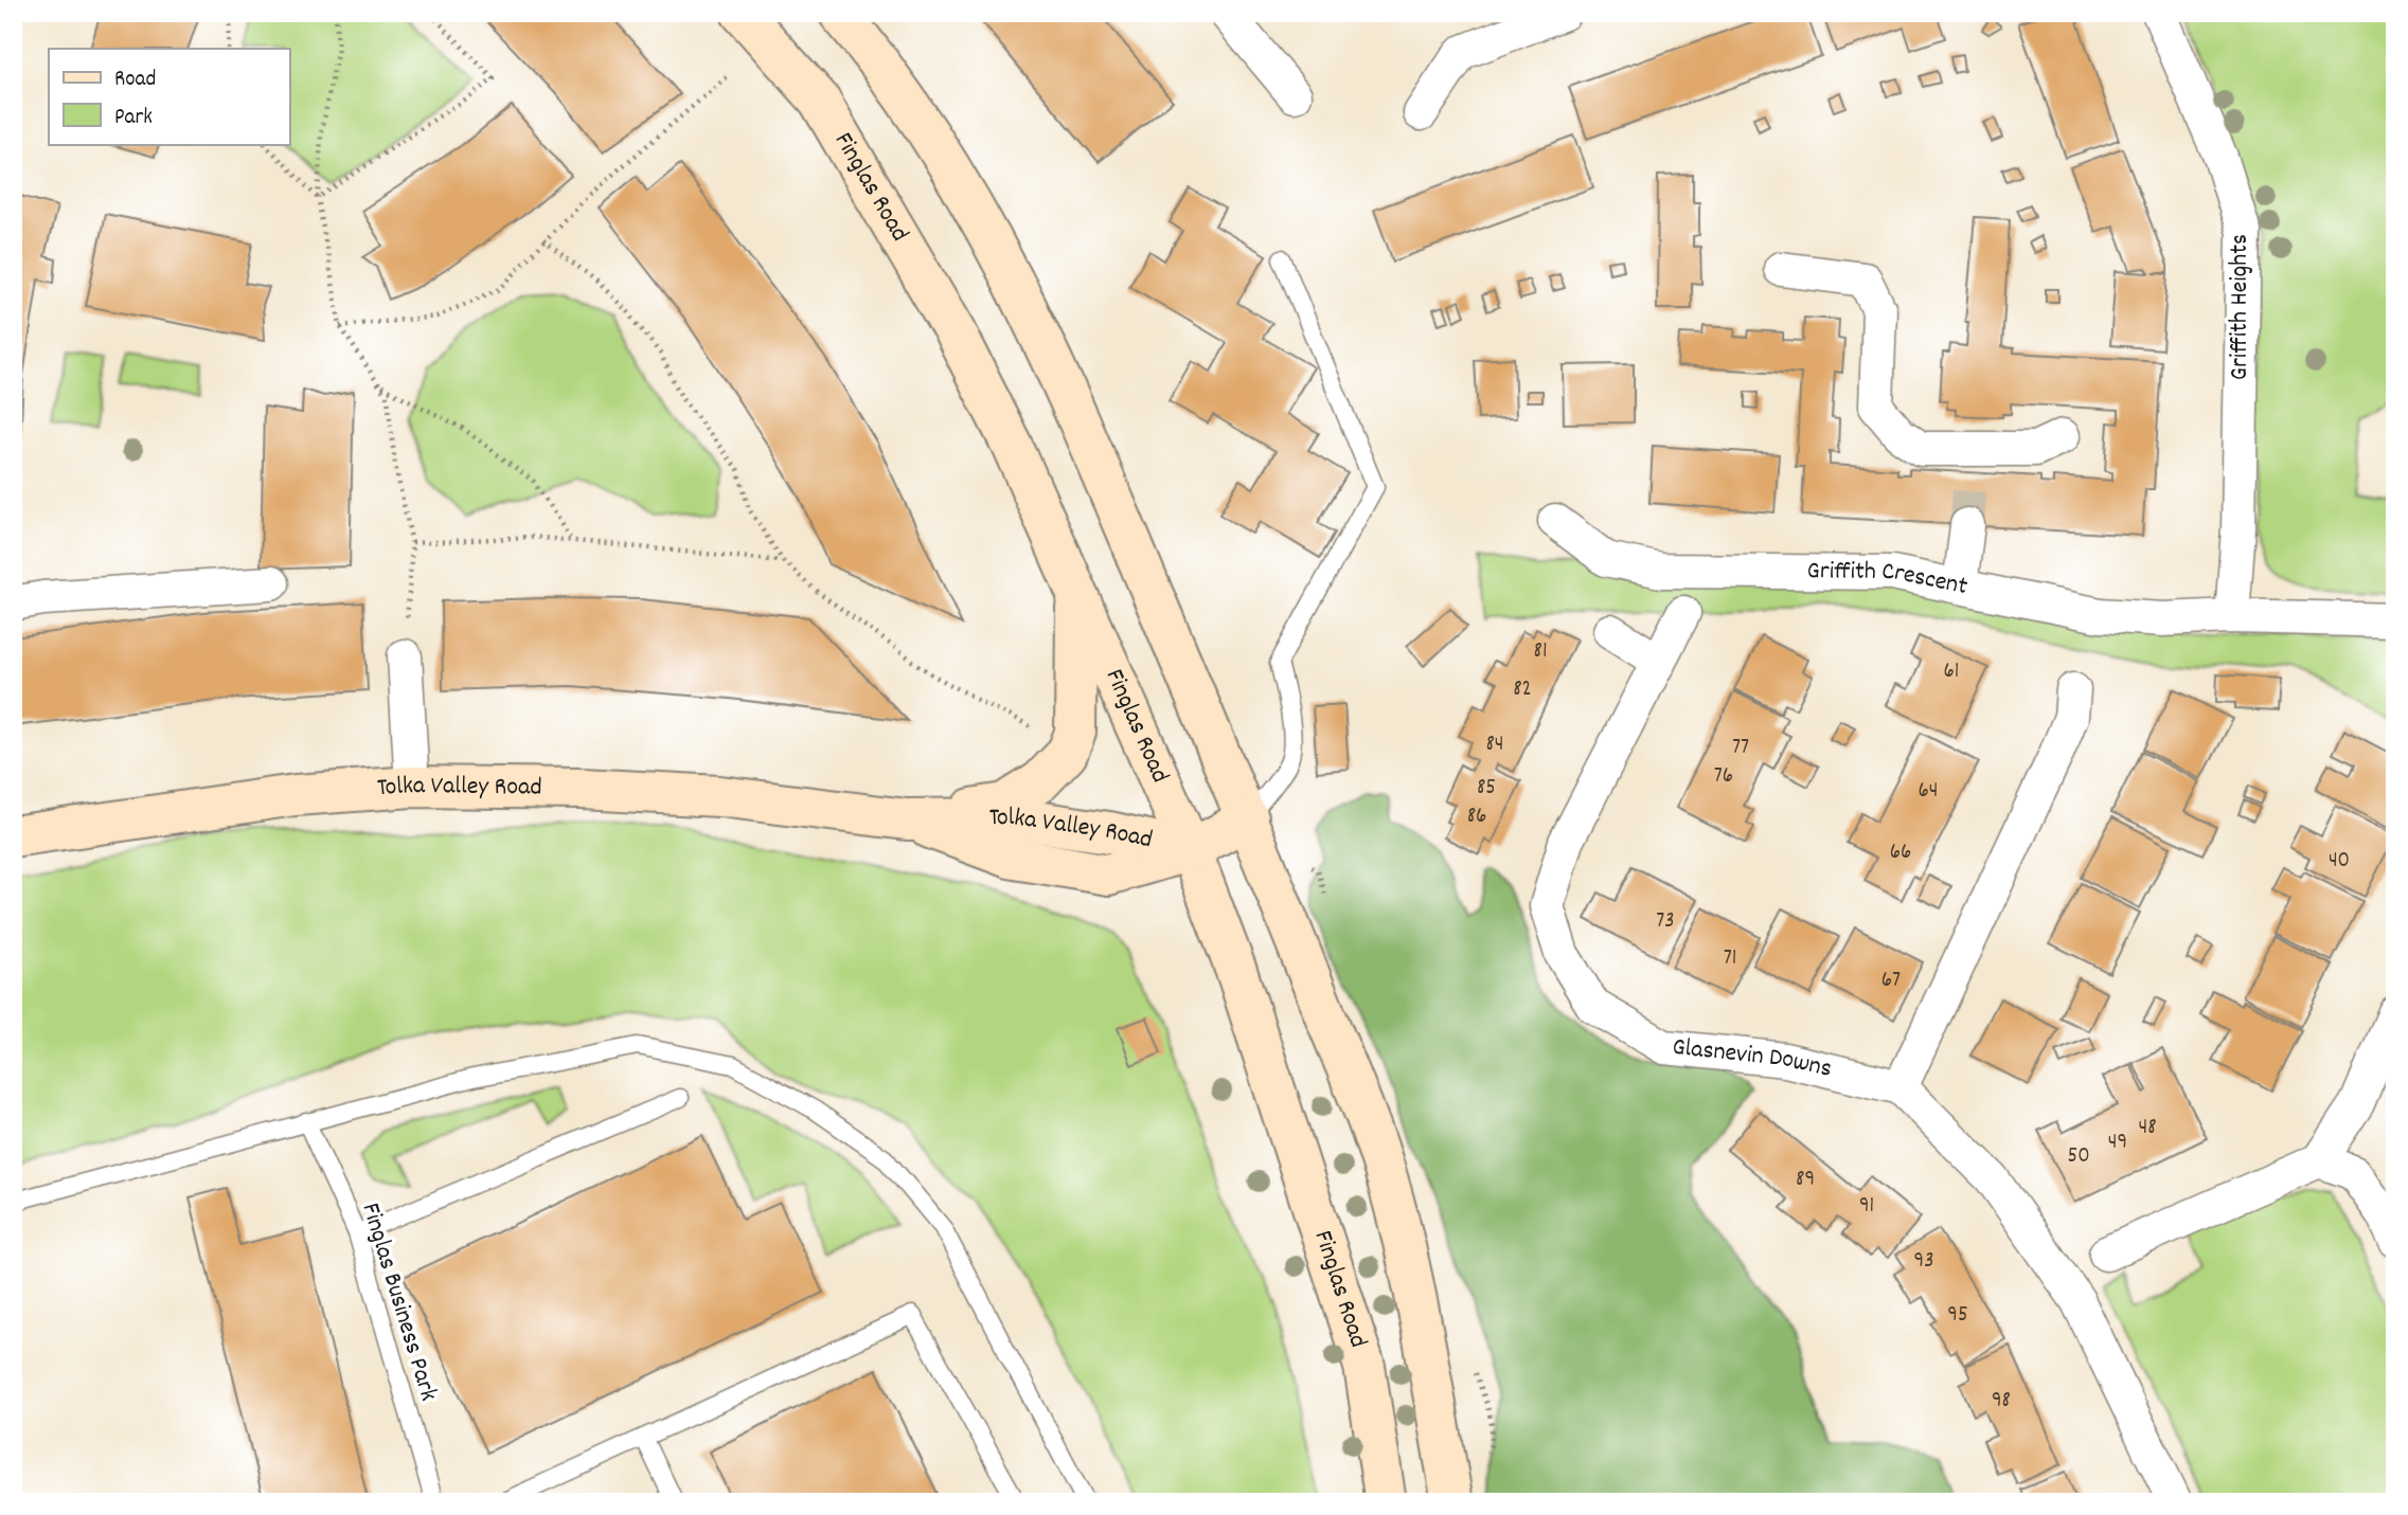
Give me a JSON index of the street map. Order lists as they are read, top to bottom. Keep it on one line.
{"streets":{"main road":["Finglas Road","Tolka Valley Road"],"street":["Griffith Heights","Griffith Crescent","Glasnevin Downs"],"lane":["Finglas Business Park"]},"crossings":[["Finglas Road","Tolka Valley Road"],["Griffith Heights","Griffith Crescent"]],"house_numbers":["81","61","82","84","77","76","85","64","86","66","40","73","71","67","48","49","50","89","91","93","95","98"],"legend":["Road","Park"]}
